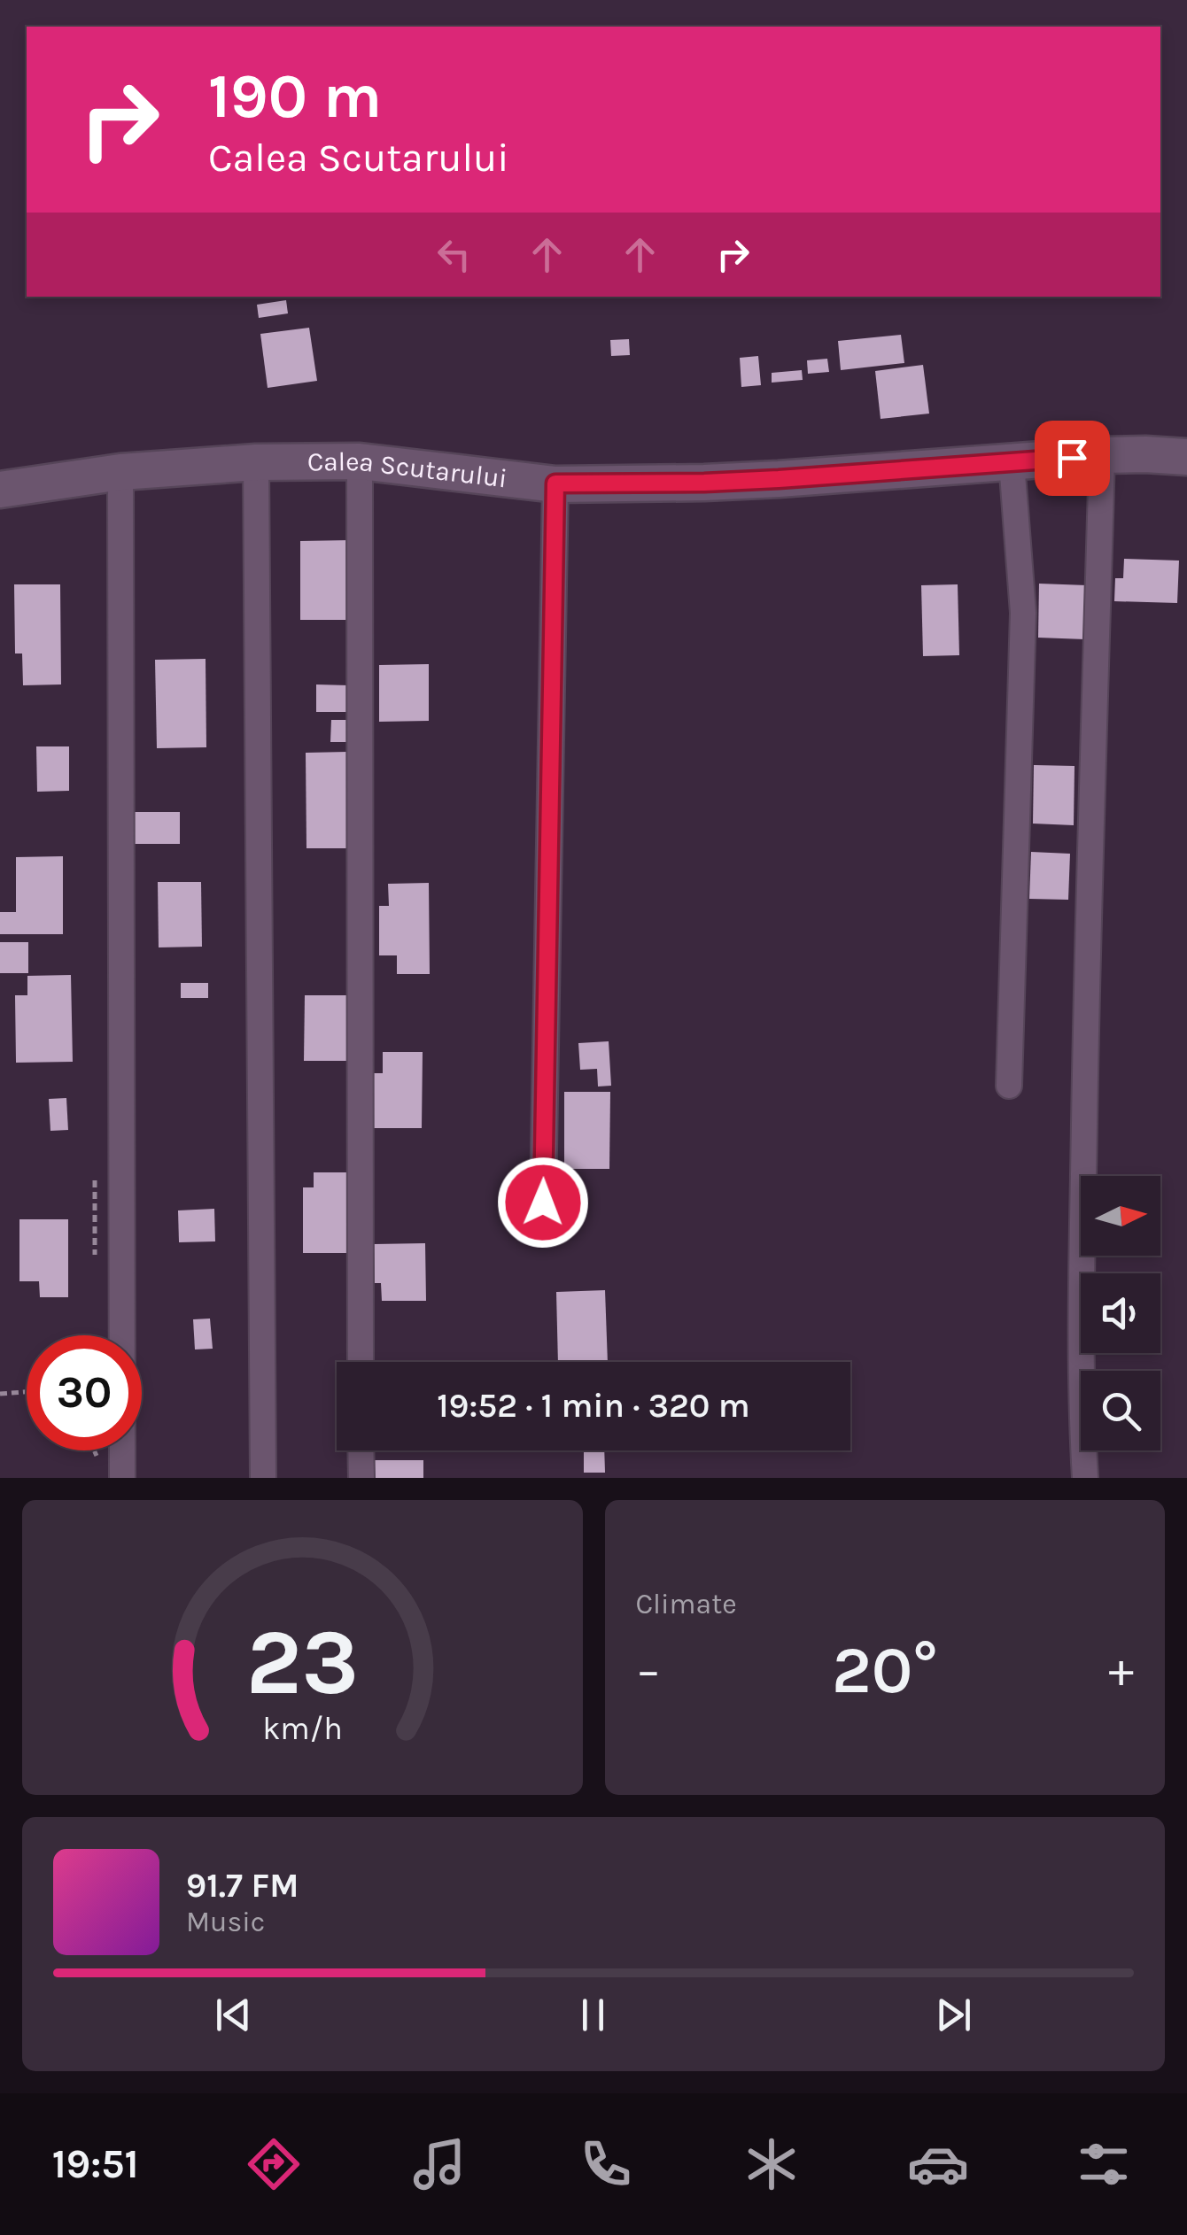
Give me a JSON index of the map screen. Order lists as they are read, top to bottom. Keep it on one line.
{"streets":{"main road":["Calea Scutarului"]},"north":"right","page":{"turn":["190 m","Calea Scutarului"],"limit":"30","trip":"19:52 · 1 min · 320 m","tile":"Climate","heat":["−","20°","+"],"song":["91.7 FM","Music"],"tabs":"19:51","gauge":["23","km/h"]}}
